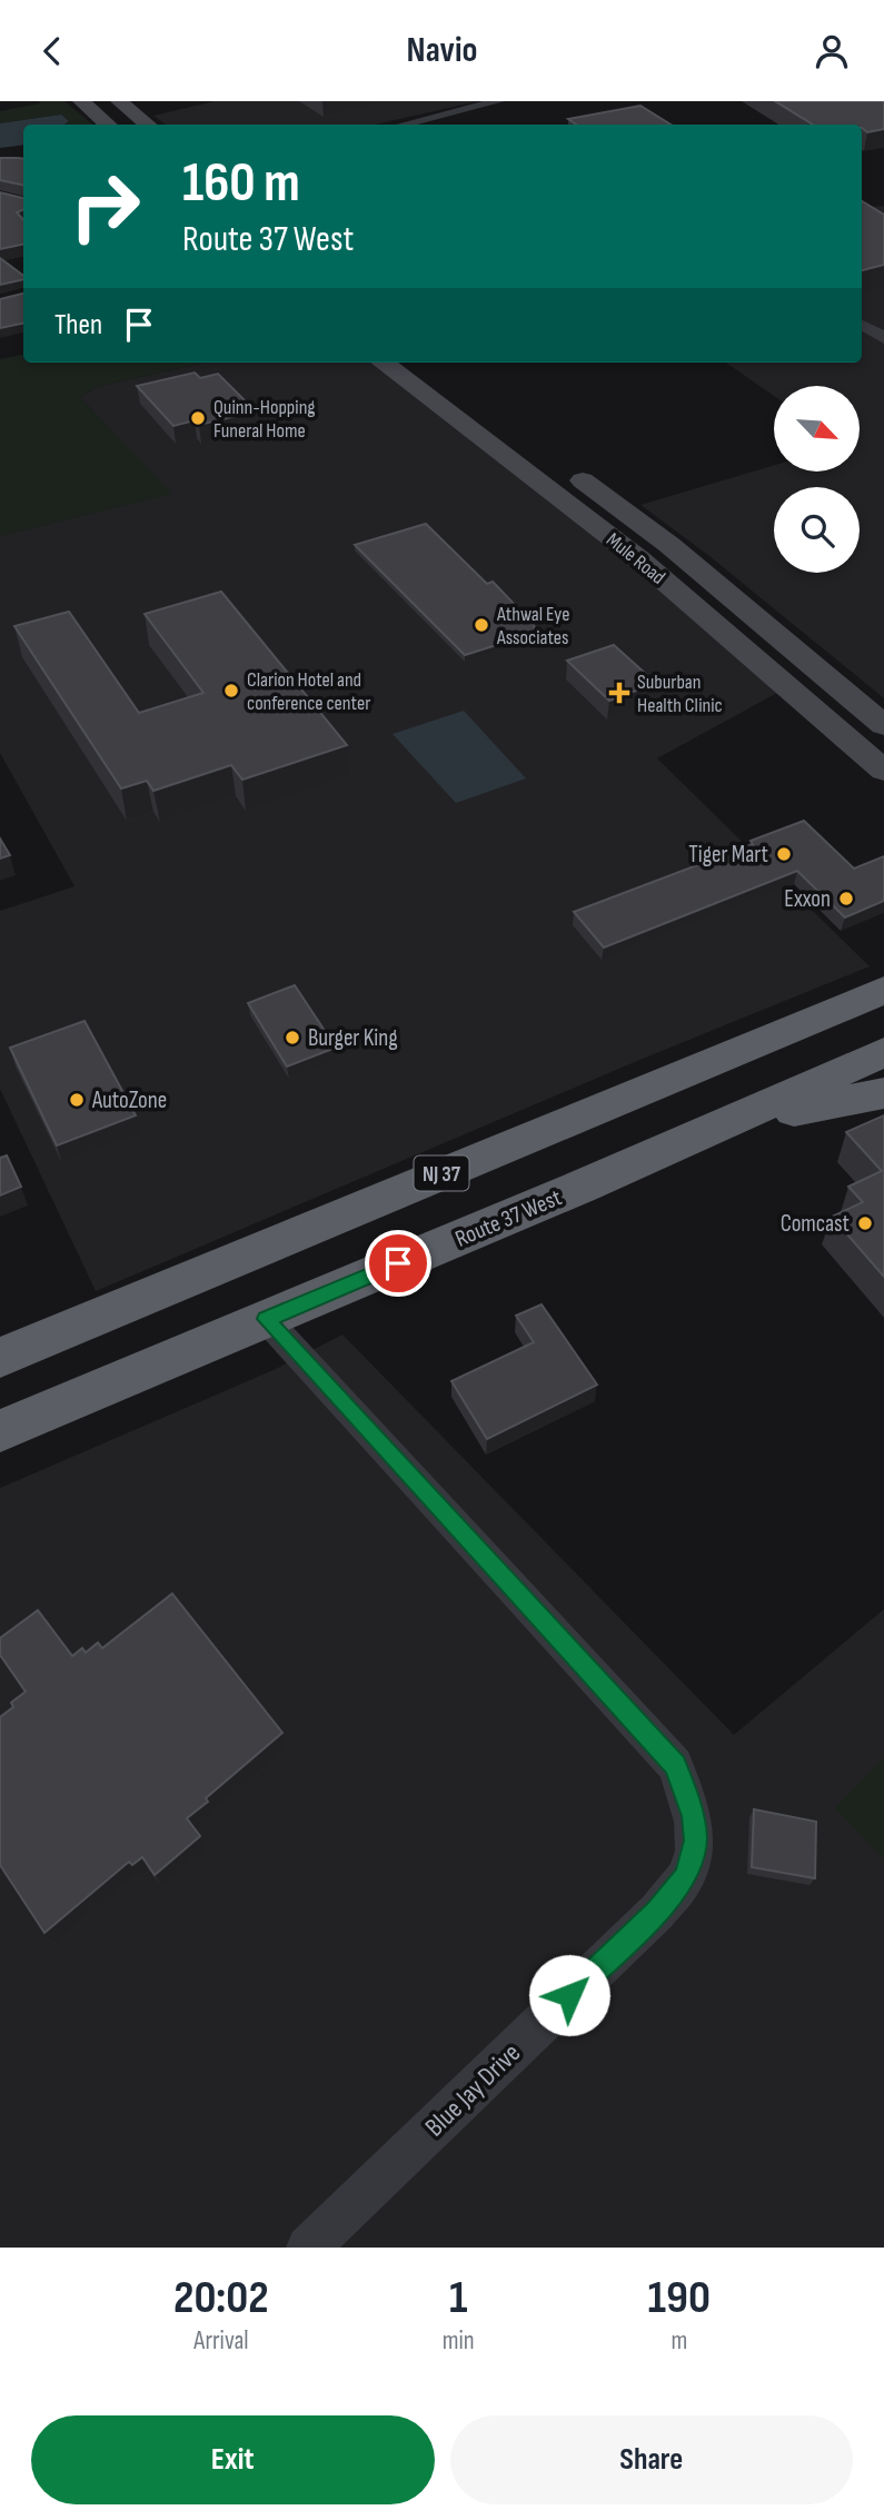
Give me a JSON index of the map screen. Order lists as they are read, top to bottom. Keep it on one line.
{"streets":{"highway":["NJ 37","Route 37 West"],"main road":["Mule Road"],"street":["Blue Jay Drive"]},"crossings":[["Route 37 West","Blue Jay Drive"]],"places":{"other":["Quinn-Hopping Funeral Home","Athwal Eye Associates","Clarion Hotel and conference center","Tiger Mart","Exxon","Burger King","AutoZone","Comcast"],"health":["Suburban Health Clinic"]},"north":"bottom right","page":{"header":"Navio","turn":["160 m","Route 37 West"],"then":"Then","eta":["20:02","Arrival","1","min","190","m"],"buttons":["Exit","Share"]}}
